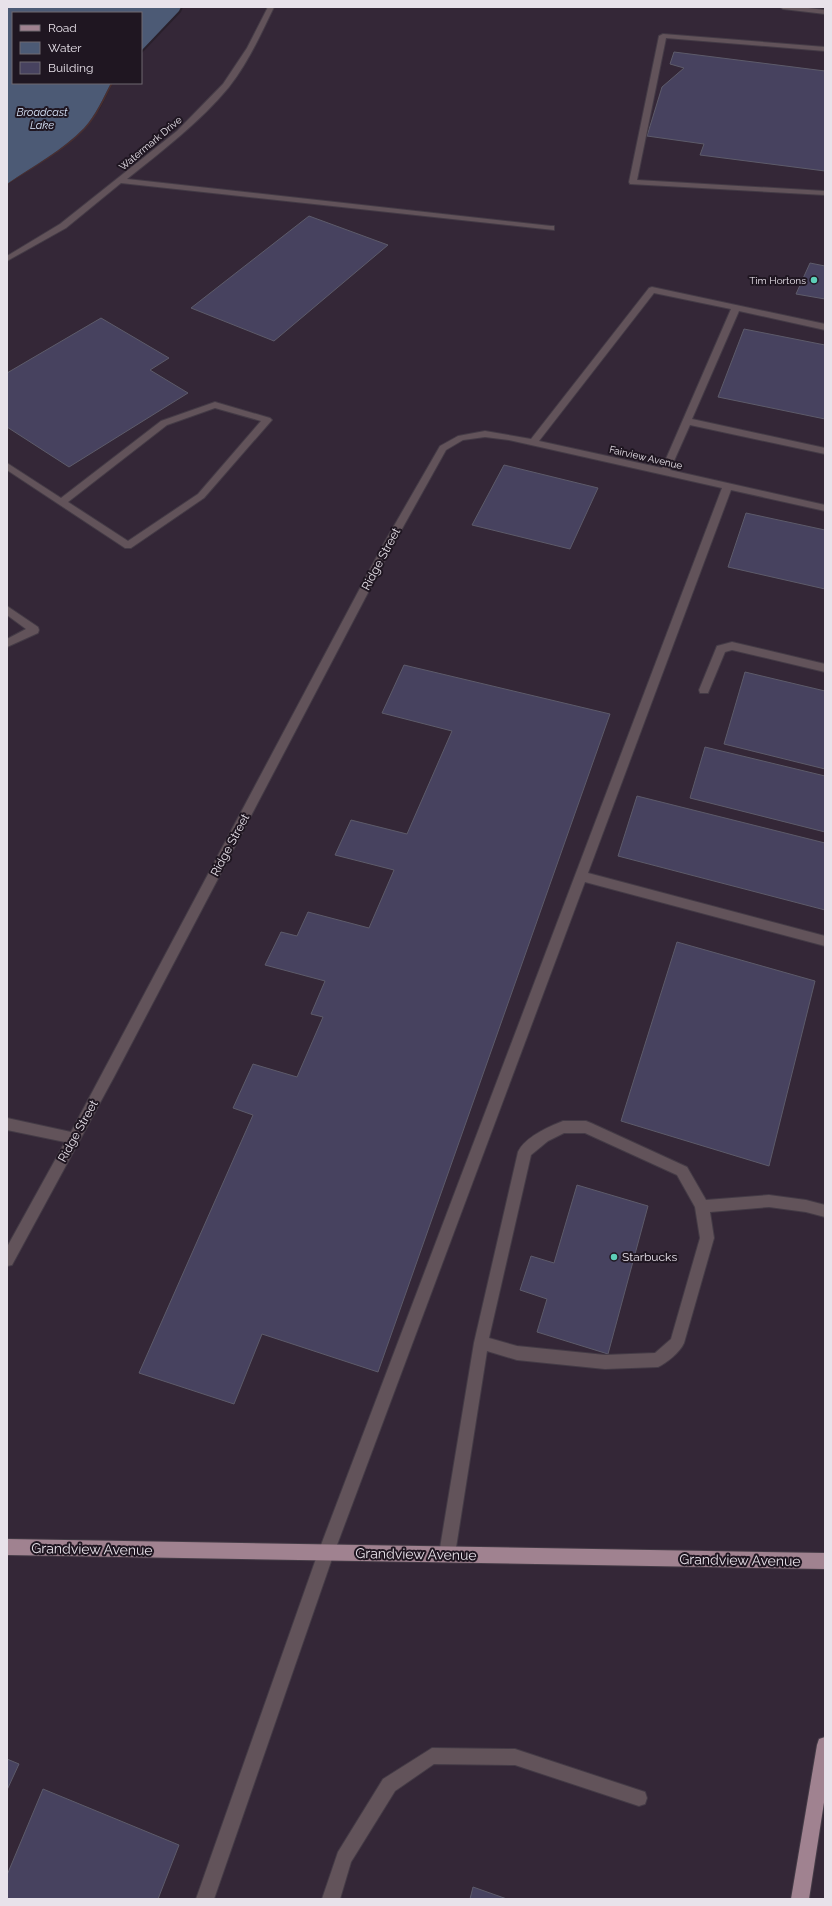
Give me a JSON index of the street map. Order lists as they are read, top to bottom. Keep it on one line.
{"streets":{"main road":["Grandview Avenue"],"street":["Watermark Drive","Fairview Avenue","Ridge Street"]},"crossings":[["Fairview Avenue","Ridge Street"]],"water":["Broadcast Lake"],"places":["Tim Hortons","Starbucks"],"legend":["Road","Water","Building"]}
